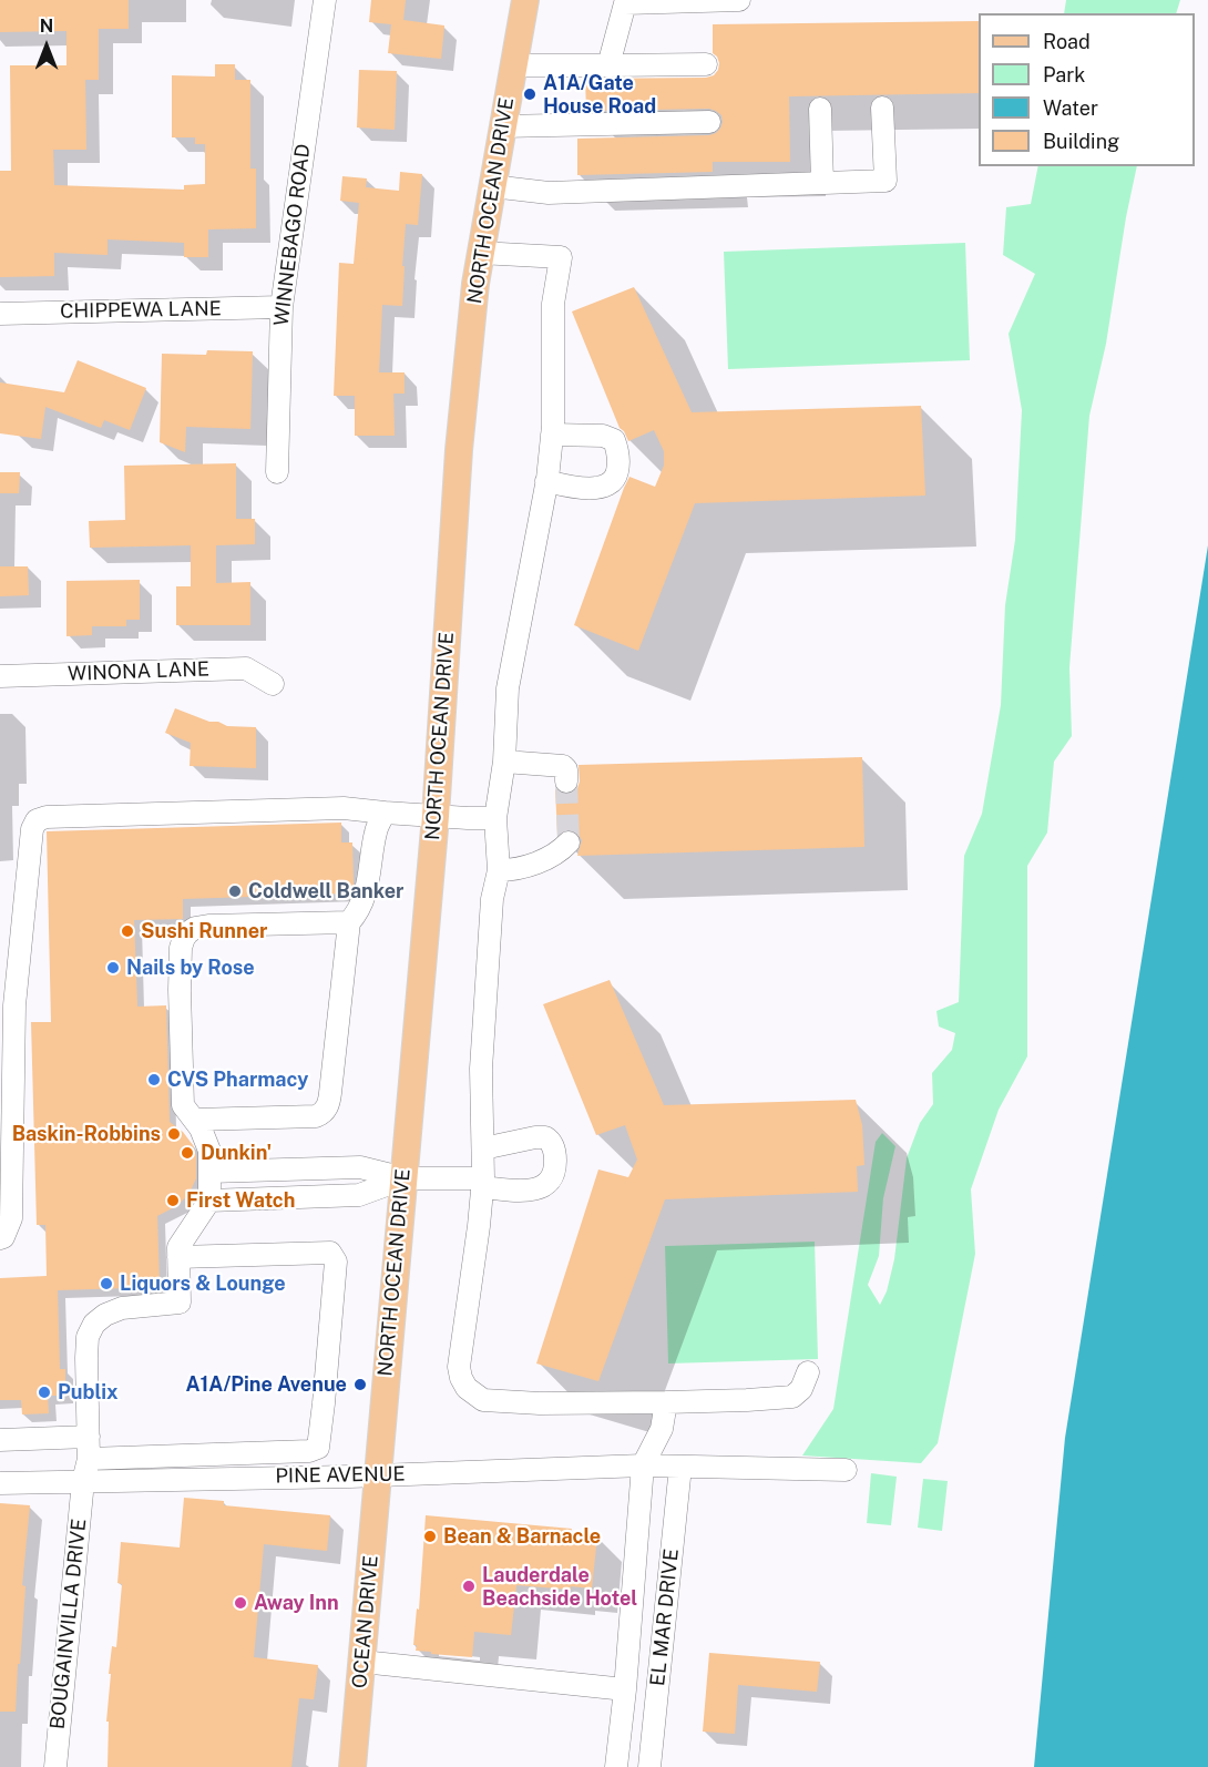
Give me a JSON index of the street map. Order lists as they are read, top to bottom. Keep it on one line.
{"streets":{"main road":["NORTH OCEAN DRIVE","OCEAN DRIVE"],"street":["WINNEBAGO ROAD","CHIPPEWA LANE","WINONA LANE","PINE AVENUE","EL MAR DRIVE","BOUGAINVILLA DRIVE"]},"crossings":[["NORTH OCEAN DRIVE","PINE AVENUE"],["NORTH OCEAN DRIVE","OCEAN DRIVE"],["WINNEBAGO ROAD","CHIPPEWA LANE"],["PINE AVENUE","EL MAR DRIVE"],["PINE AVENUE","OCEAN DRIVE"],["PINE AVENUE","BOUGAINVILLA DRIVE"]],"places":["A1A/Gate House Road","Coldwell Banker","Sushi Runner","Nails by Rose","CVS Pharmacy","Baskin-Robbins","Dunkin'","First Watch","Liquors & Lounge","A1A/Pine Avenue","Publix","Bean & Barnacle","Lauderdale Beachside Hotel","Away Inn"],"legend":["Road","Park","Water","Building"],"north":"top"}
